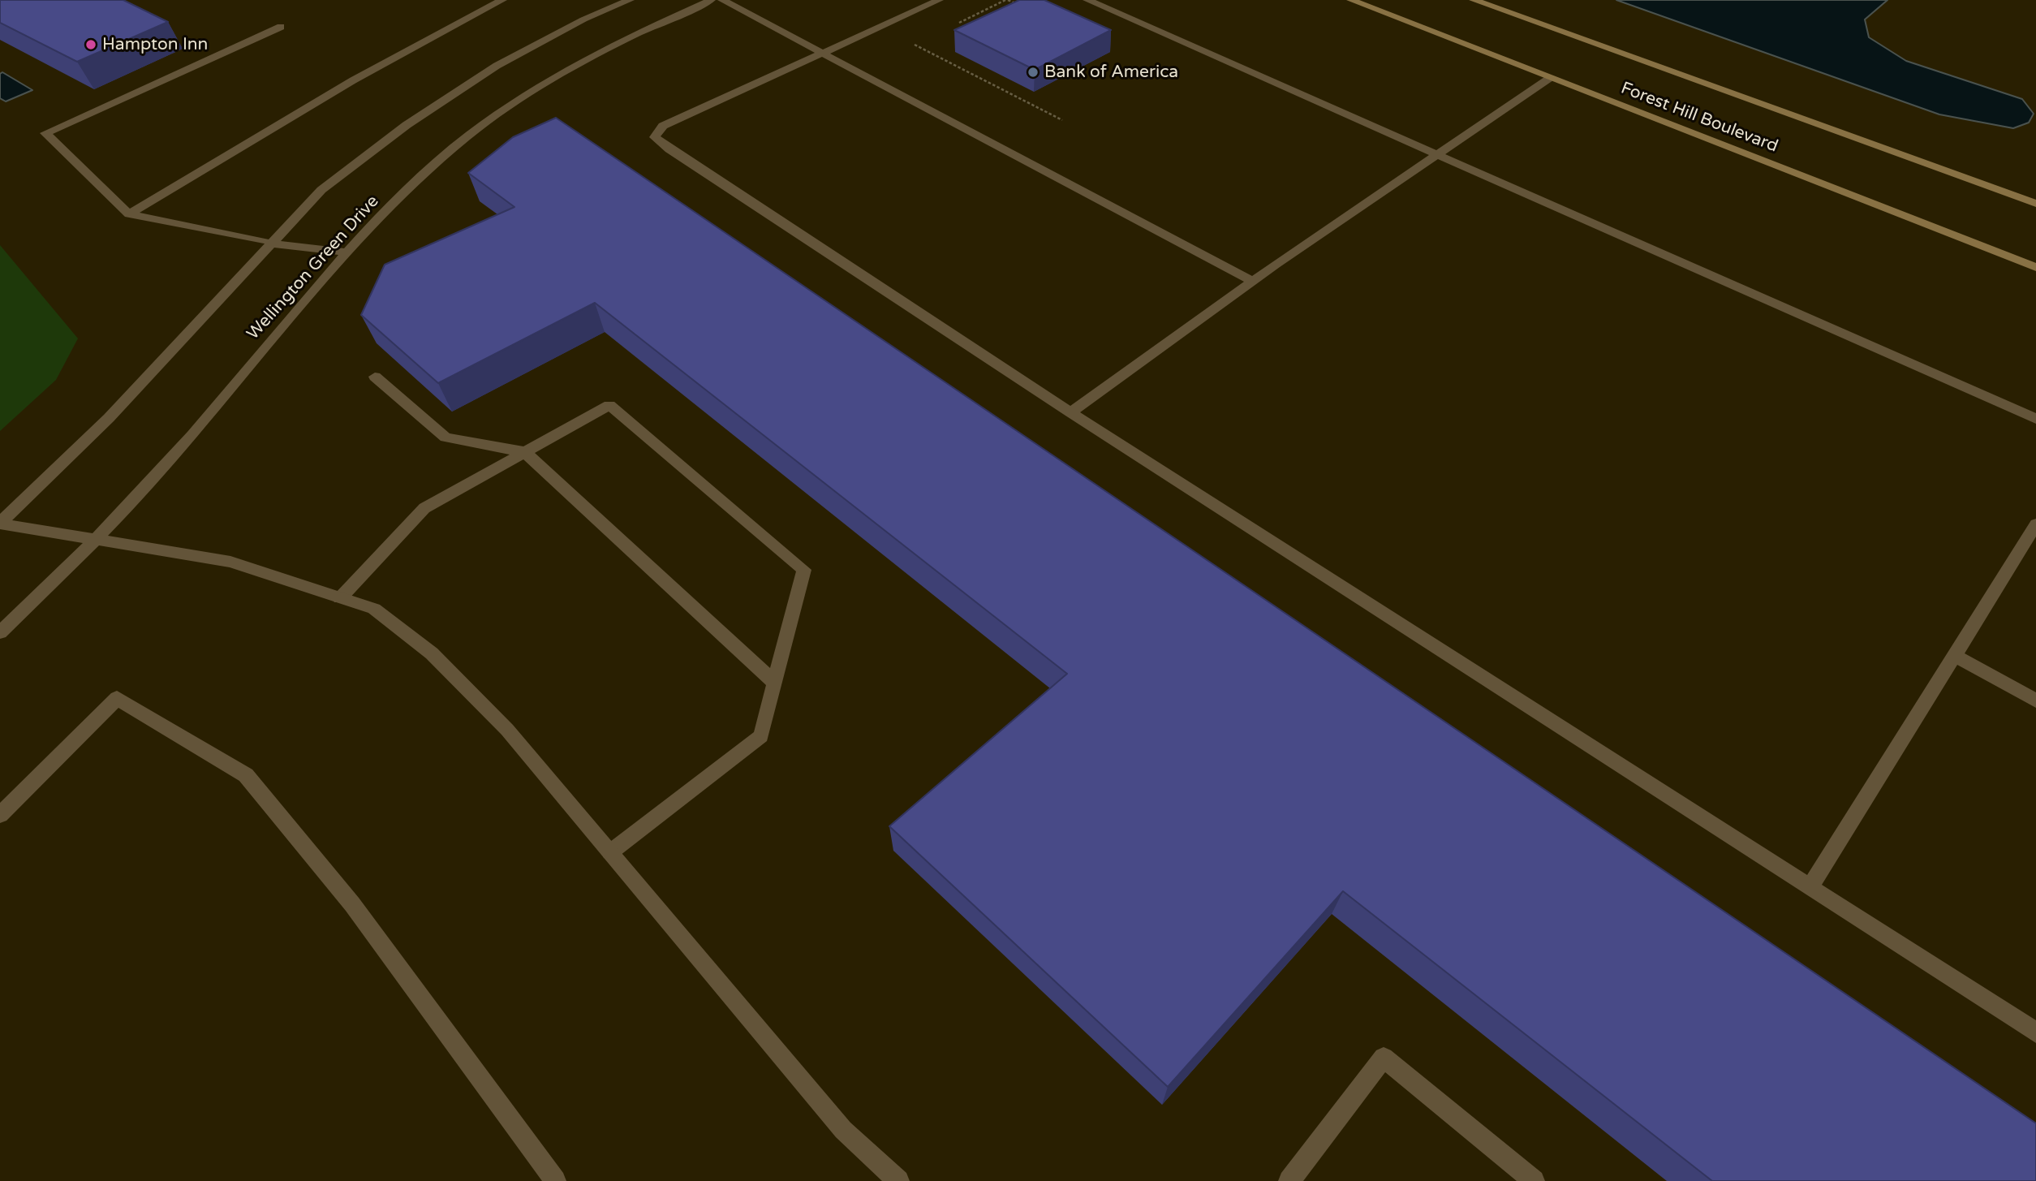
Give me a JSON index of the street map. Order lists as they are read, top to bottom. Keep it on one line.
{"streets":{"main road":["Forest Hill Boulevard"],"street":["Wellington Green Drive"]},"places":["Hampton Inn","Bank of America"]}
